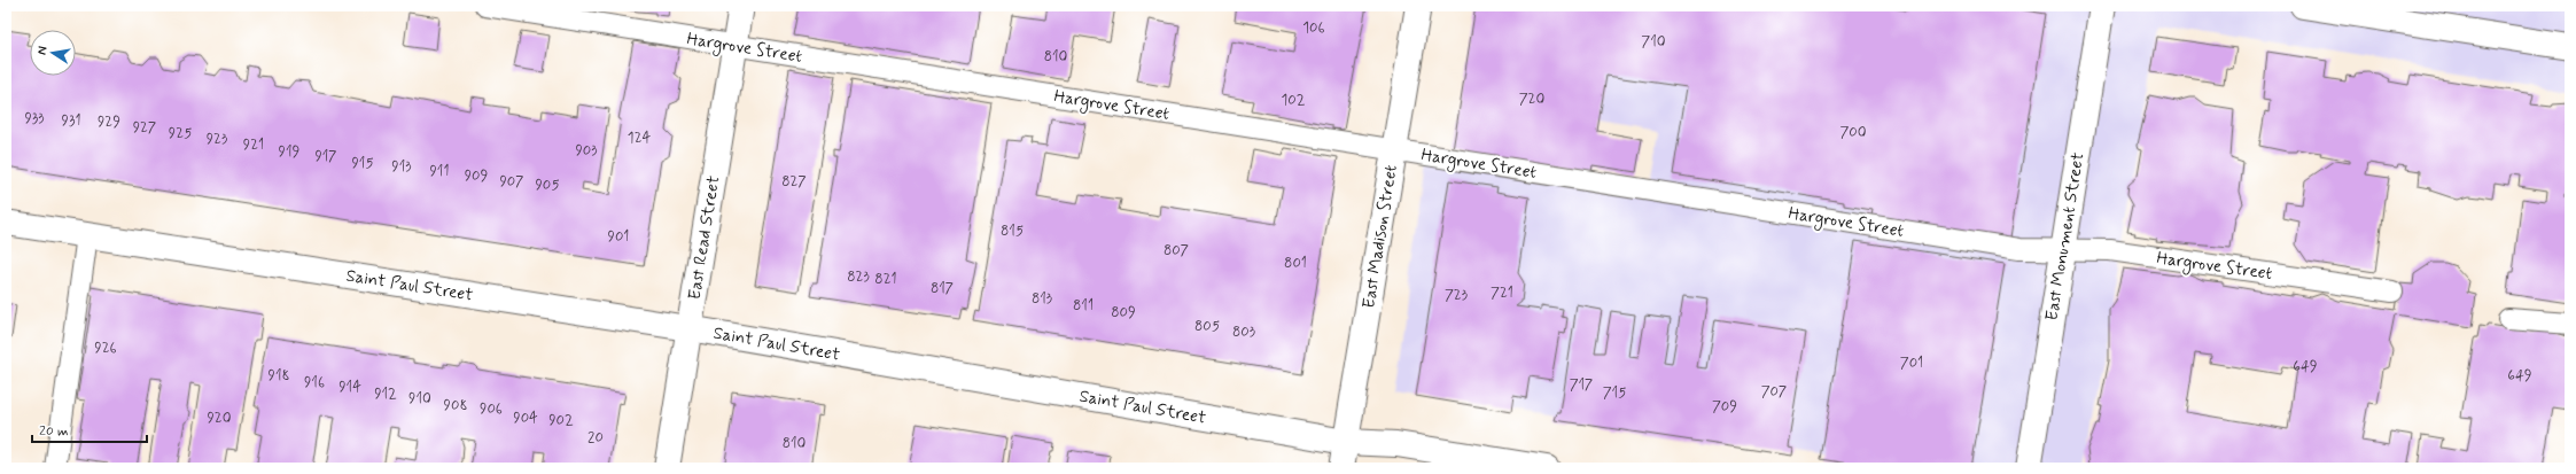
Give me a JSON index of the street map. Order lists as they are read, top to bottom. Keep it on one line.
{"streets":{"main road":["East Madison Street","East Monument Street","East Read Street","Saint Paul Street"],"lane":["Hargrove Street"]},"crossings":[["Hargrove Street","East Madison Street"],["Hargrove Street","East Monument Street"],["Hargrove Street","East Read Street"],["East Madison Street","Saint Paul Street"],["East Read Street","Saint Paul Street"]],"house_numbers":["106","710","810","720","102","933","931","929","927","700","925","124","923","921","903","919","917","915","913","911","909","907","827","905","815","901","807","801","823","821","817","721","723","813","811","809","805","803","926","701","649","918","649","916","717","914","707","715","912","910","908","709","906","920","904","902","20","810"],"scale_bar":"20 m","north":"left"}
